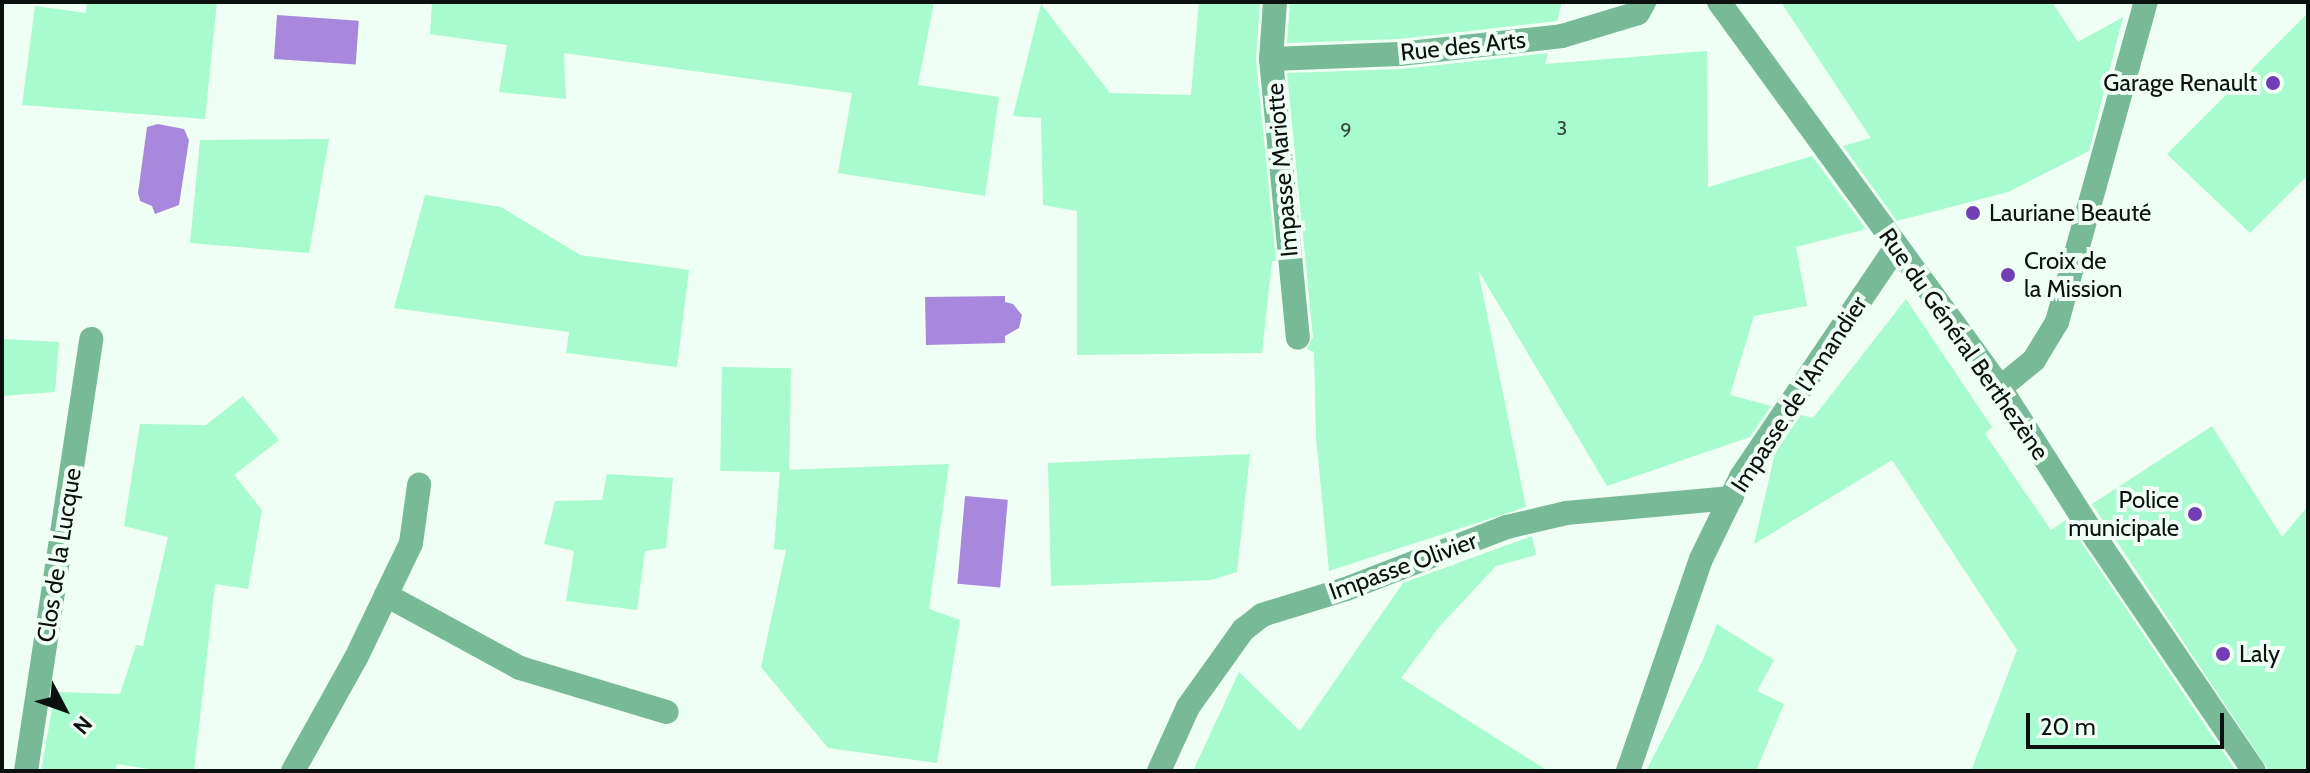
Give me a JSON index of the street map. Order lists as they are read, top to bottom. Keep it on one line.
{"streets":{"street":["Rue des Arts","Impasse Mariotte","Rue du Général Berthezène","Impasse de l'Amandier","Clos de la Lucque","Impasse Olivier"]},"crossings":[["Rue des Arts","Impasse Mariotte"],["Rue du Général Berthezène","Impasse de l'Amandier"],["Impasse de l'Amandier","Impasse Olivier"]],"places":["Garage Renault","Lauriane Beauté","Croix de la Mission","Police municipale","Laly"],"house_numbers":["3","9"],"scale_bar":"20 m","north":"bottom right"}
